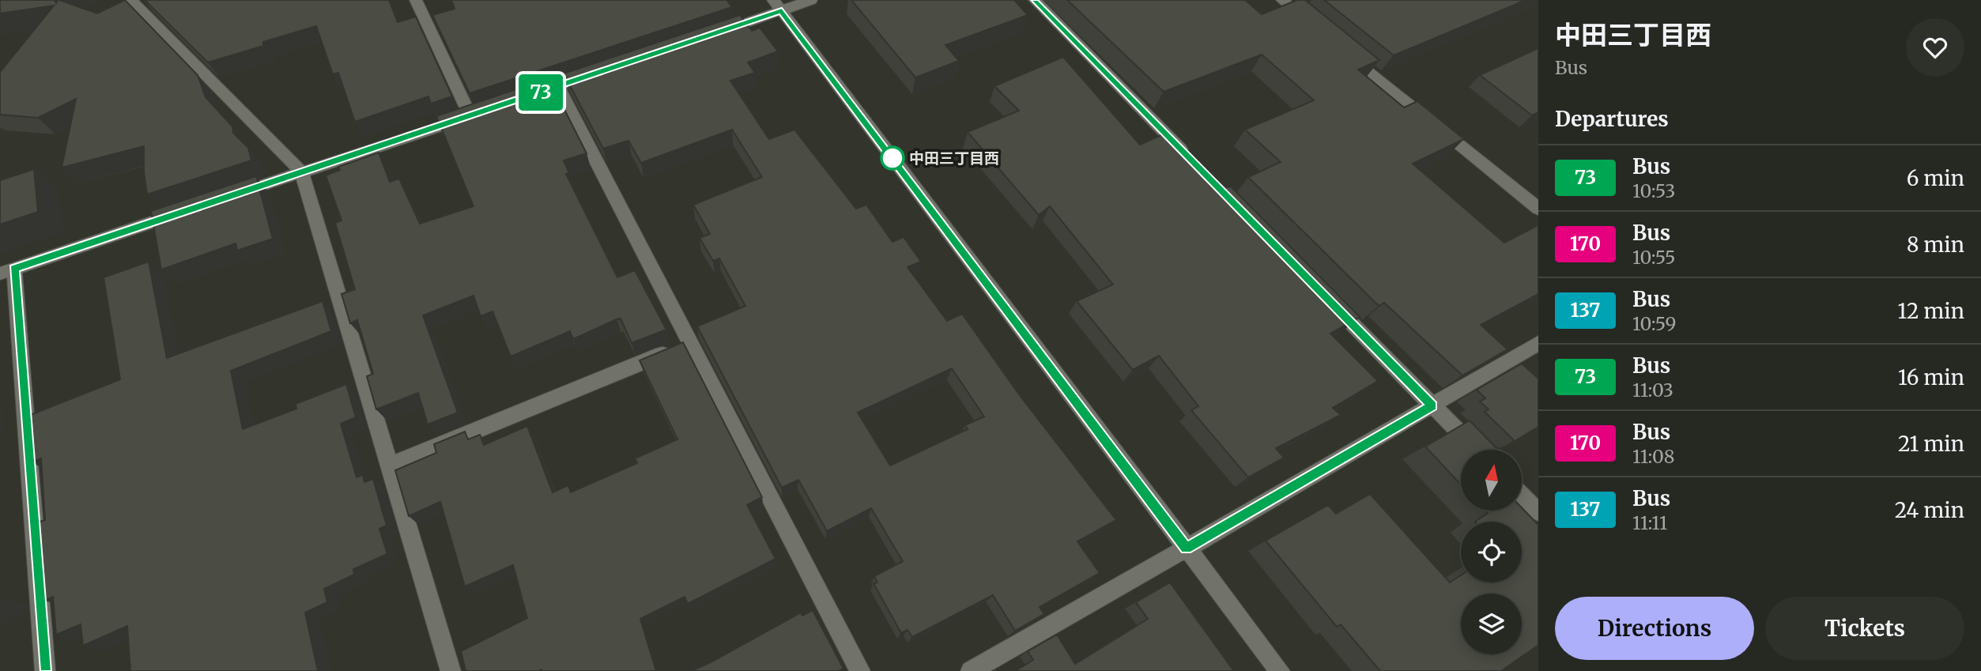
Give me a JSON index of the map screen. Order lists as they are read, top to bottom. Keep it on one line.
{"places":["中田三丁目西"],"lines":["bus line 73"],"north":"top","page":{"on_map":"73","heading":[["中田三丁目西","Bus"],"Departures"],"list":[{"mark":"73","name":"Bus","note":"10:53","value":"6 min"},{"mark":"170","name":"Bus","note":"10:55","value":"8 min"},{"mark":"137","name":"Bus","note":"10:59","value":"12 min"},{"mark":"73","name":"Bus","note":"11:03","value":"16 min"},{"mark":"170","name":"Bus","note":"11:08","value":"21 min"},{"mark":"137","name":"Bus","note":"11:11","value":"24 min"}],"buttons":["Directions","Tickets"]}}
